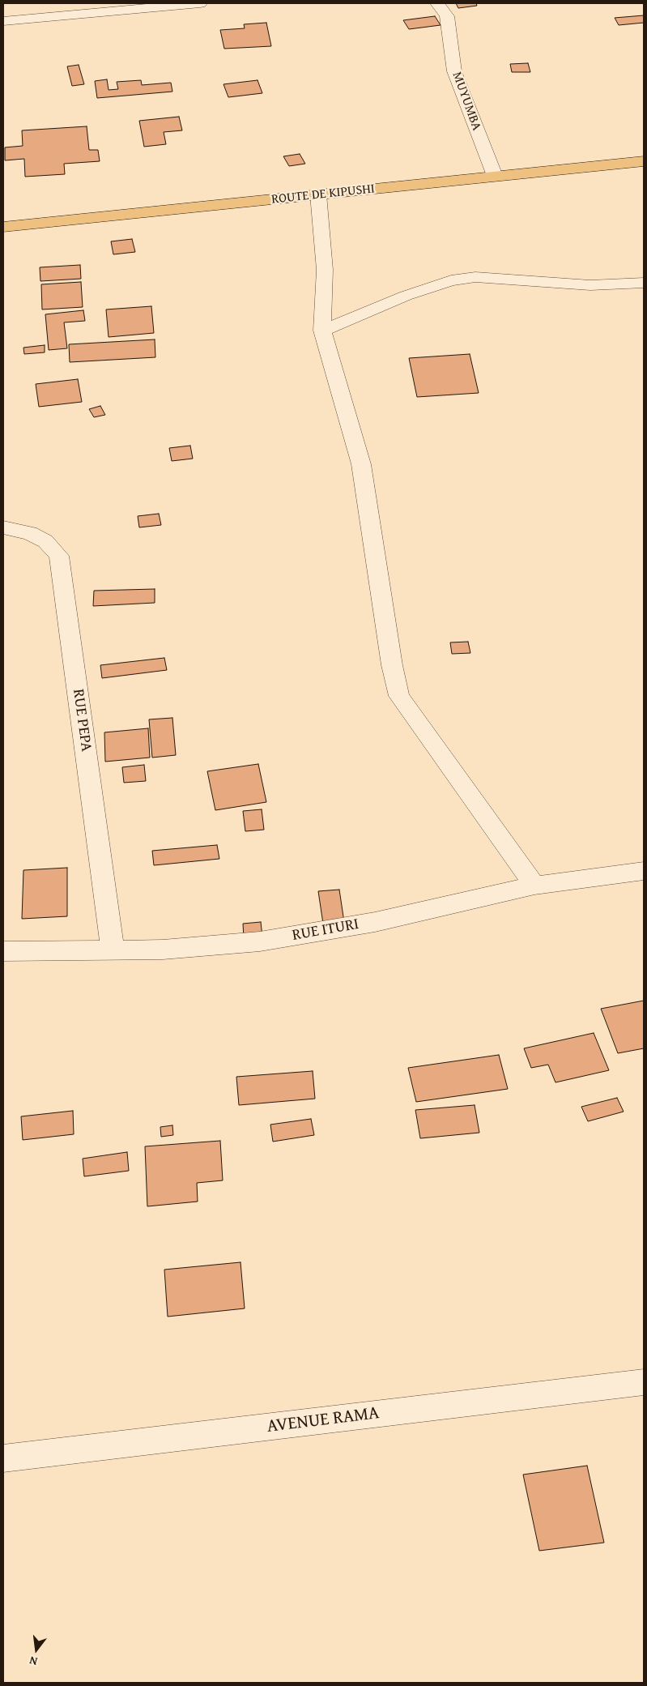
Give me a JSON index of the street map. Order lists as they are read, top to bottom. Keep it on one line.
{"streets":{"main road":["ROUTE DE KIPUSHI"],"street":["MUYUMBA","RUE PEPA","RUE ITURI","AVENUE RAMA"]},"crossings":[["MUYUMBA","ROUTE DE KIPUSHI"],["RUE PEPA","RUE ITURI"]],"north":"bottom"}
